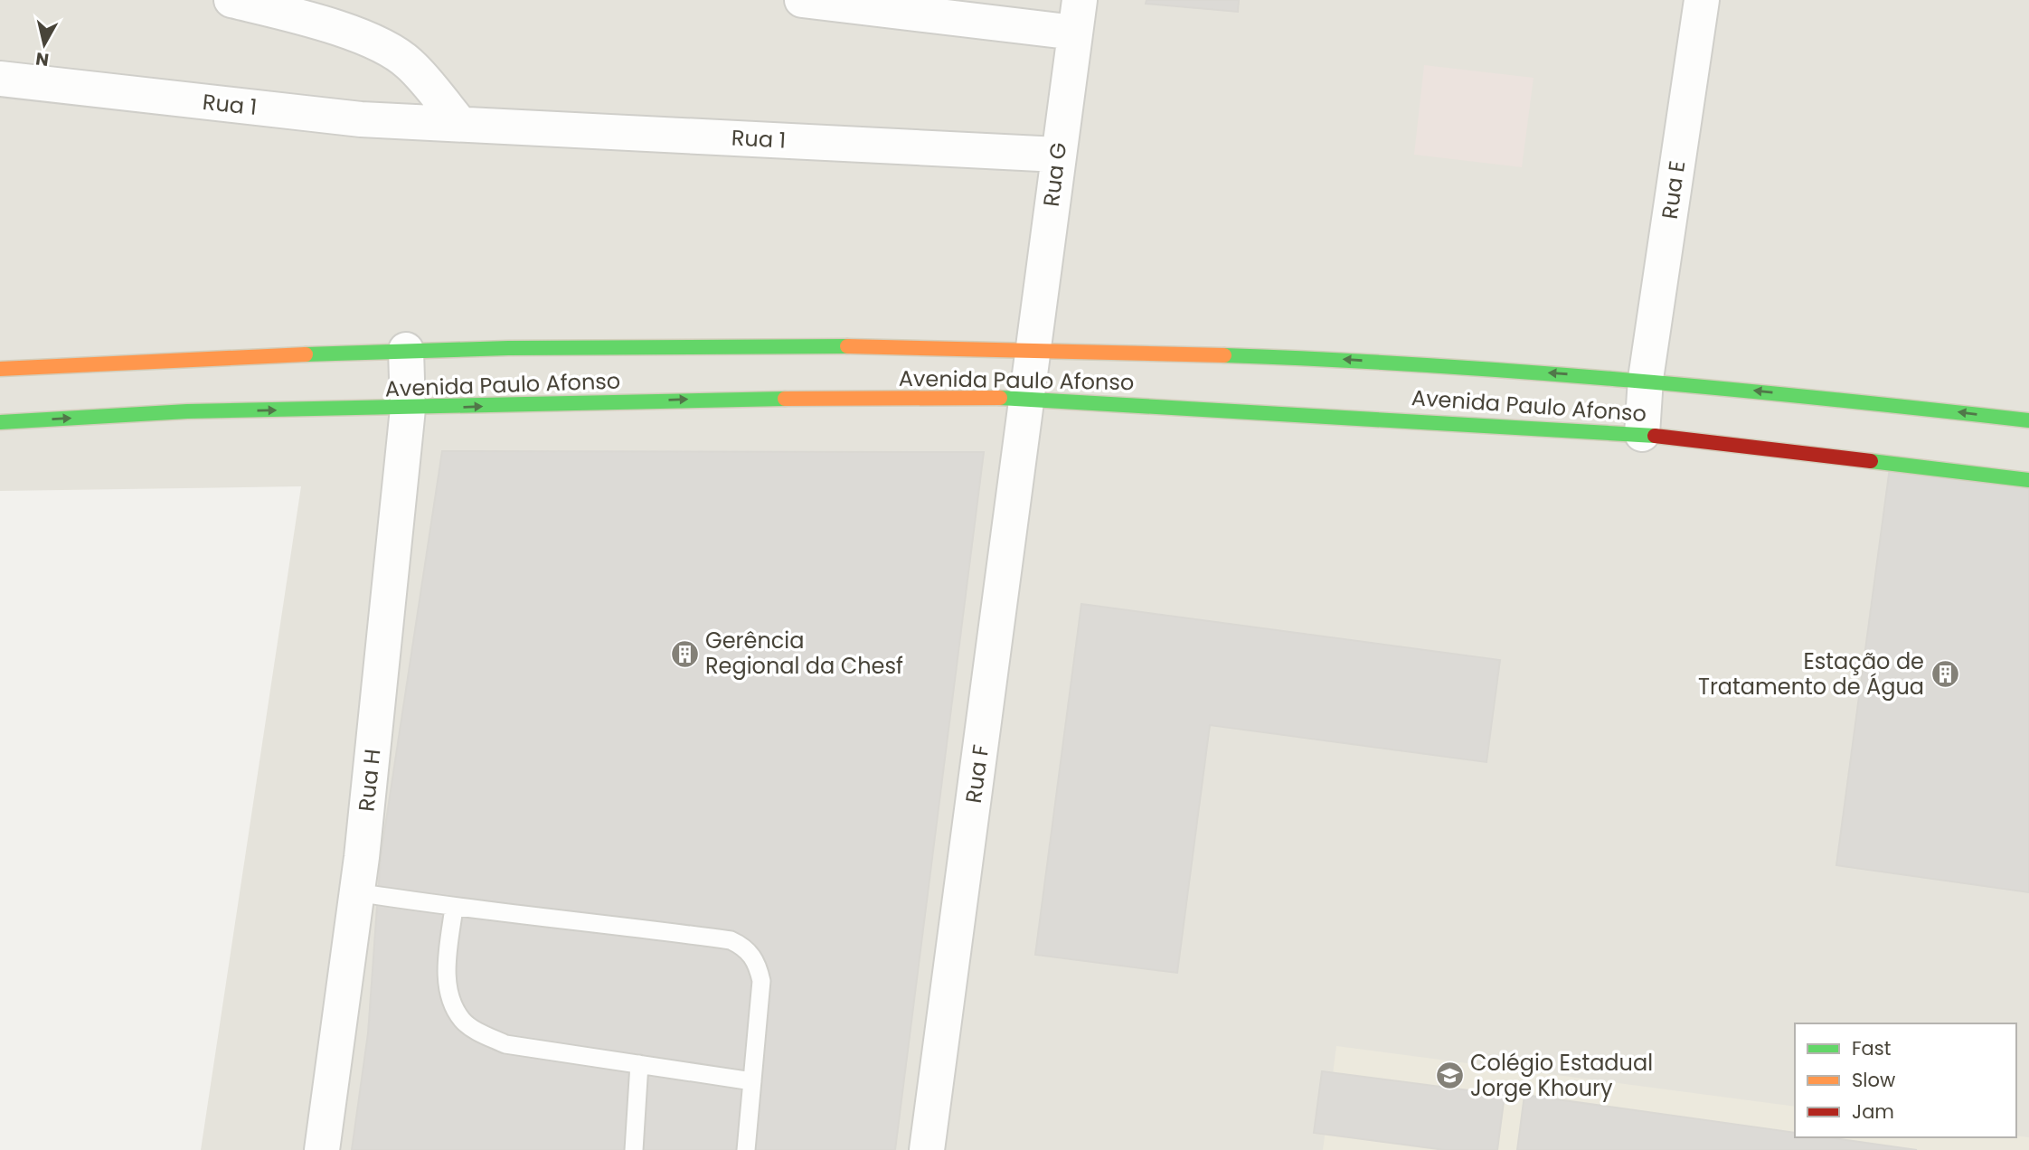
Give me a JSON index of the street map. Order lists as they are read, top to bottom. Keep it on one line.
{"streets":{"main road":["Avenida Paulo Afonso"],"street":["Rua 1","Rua G","Rua E","Rua F","Rua H"]},"crossings":[["Rua 1","Rua G"],["Rua G","Avenida Paulo Afonso"],["Rua G","Rua F"],["Rua E","Avenida Paulo Afonso"],["Avenida Paulo Afonso","Rua F"],["Avenida Paulo Afonso","Rua H"]],"places":{"building":["Gerência Regional da Chesf","Estação de Tratamento de Água"],"school or university":["Colégio Estadual Jorge Khoury"]},"legend":["Fast","Slow","Jam"],"north":"bottom"}
